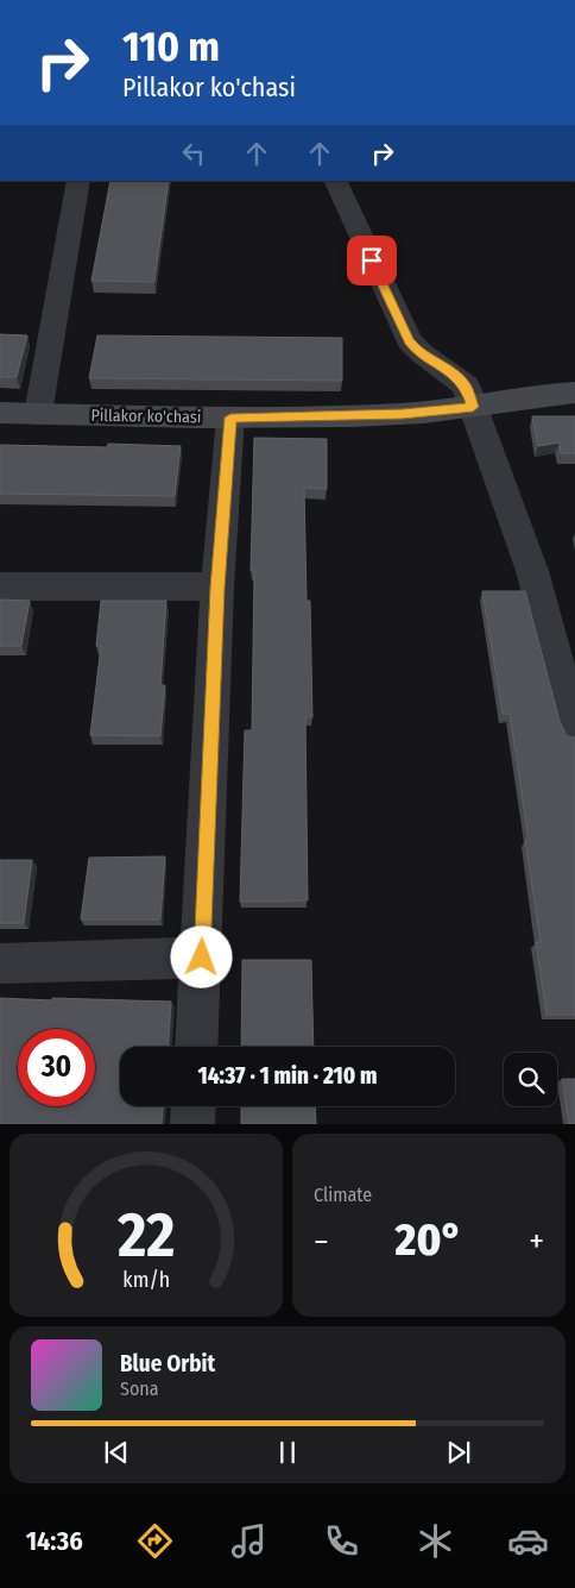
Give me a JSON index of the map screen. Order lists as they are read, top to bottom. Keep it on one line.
{"streets":{"street":["Pillakor ko'chasi"]},"page":{"turn":["110 m","Pillakor ko'chasi"],"limit":"30","trip":"14:37 · 1 min · 210 m","tile":"Climate","heat":["−","20°","+"],"song":["Blue Orbit","Sona"],"tabs":"14:36","gauge":["22","km/h"]}}
